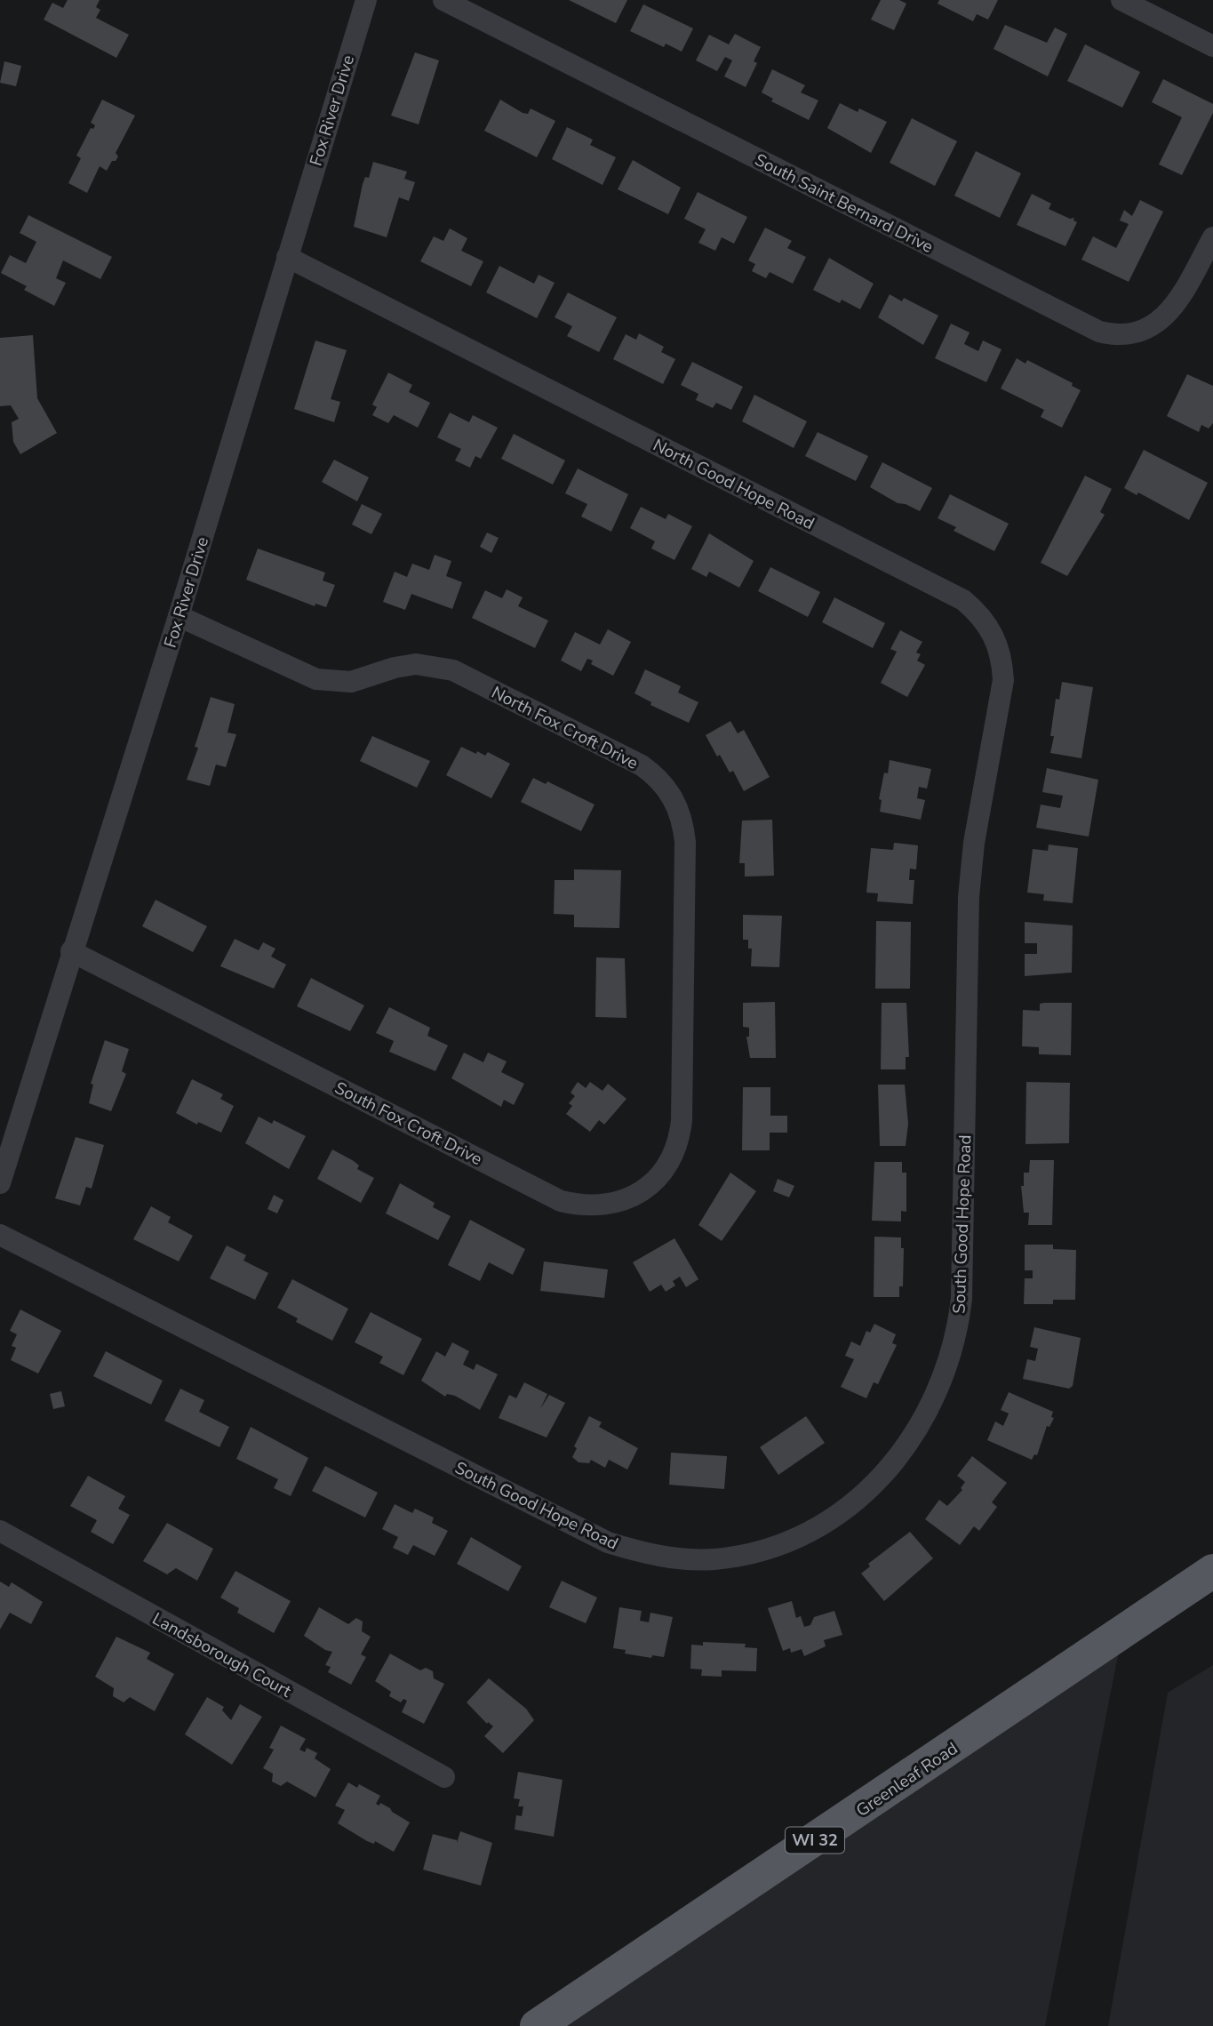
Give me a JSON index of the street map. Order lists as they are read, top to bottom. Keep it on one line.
{"streets":{"main road":["Greenleaf Road","WI 32"],"street":["Fox River Drive","South Saint Bernard Drive","North Good Hope Road","North Fox Croft Drive","South Fox Croft Drive","South Good Hope Road","Landsborough Court"]},"crossings":[["Fox River Drive","North Good Hope Road"],["Fox River Drive","North Fox Croft Drive"],["Fox River Drive","South Fox Croft Drive"],["North Good Hope Road","South Good Hope Road"],["North Fox Croft Drive","South Fox Croft Drive"]]}
